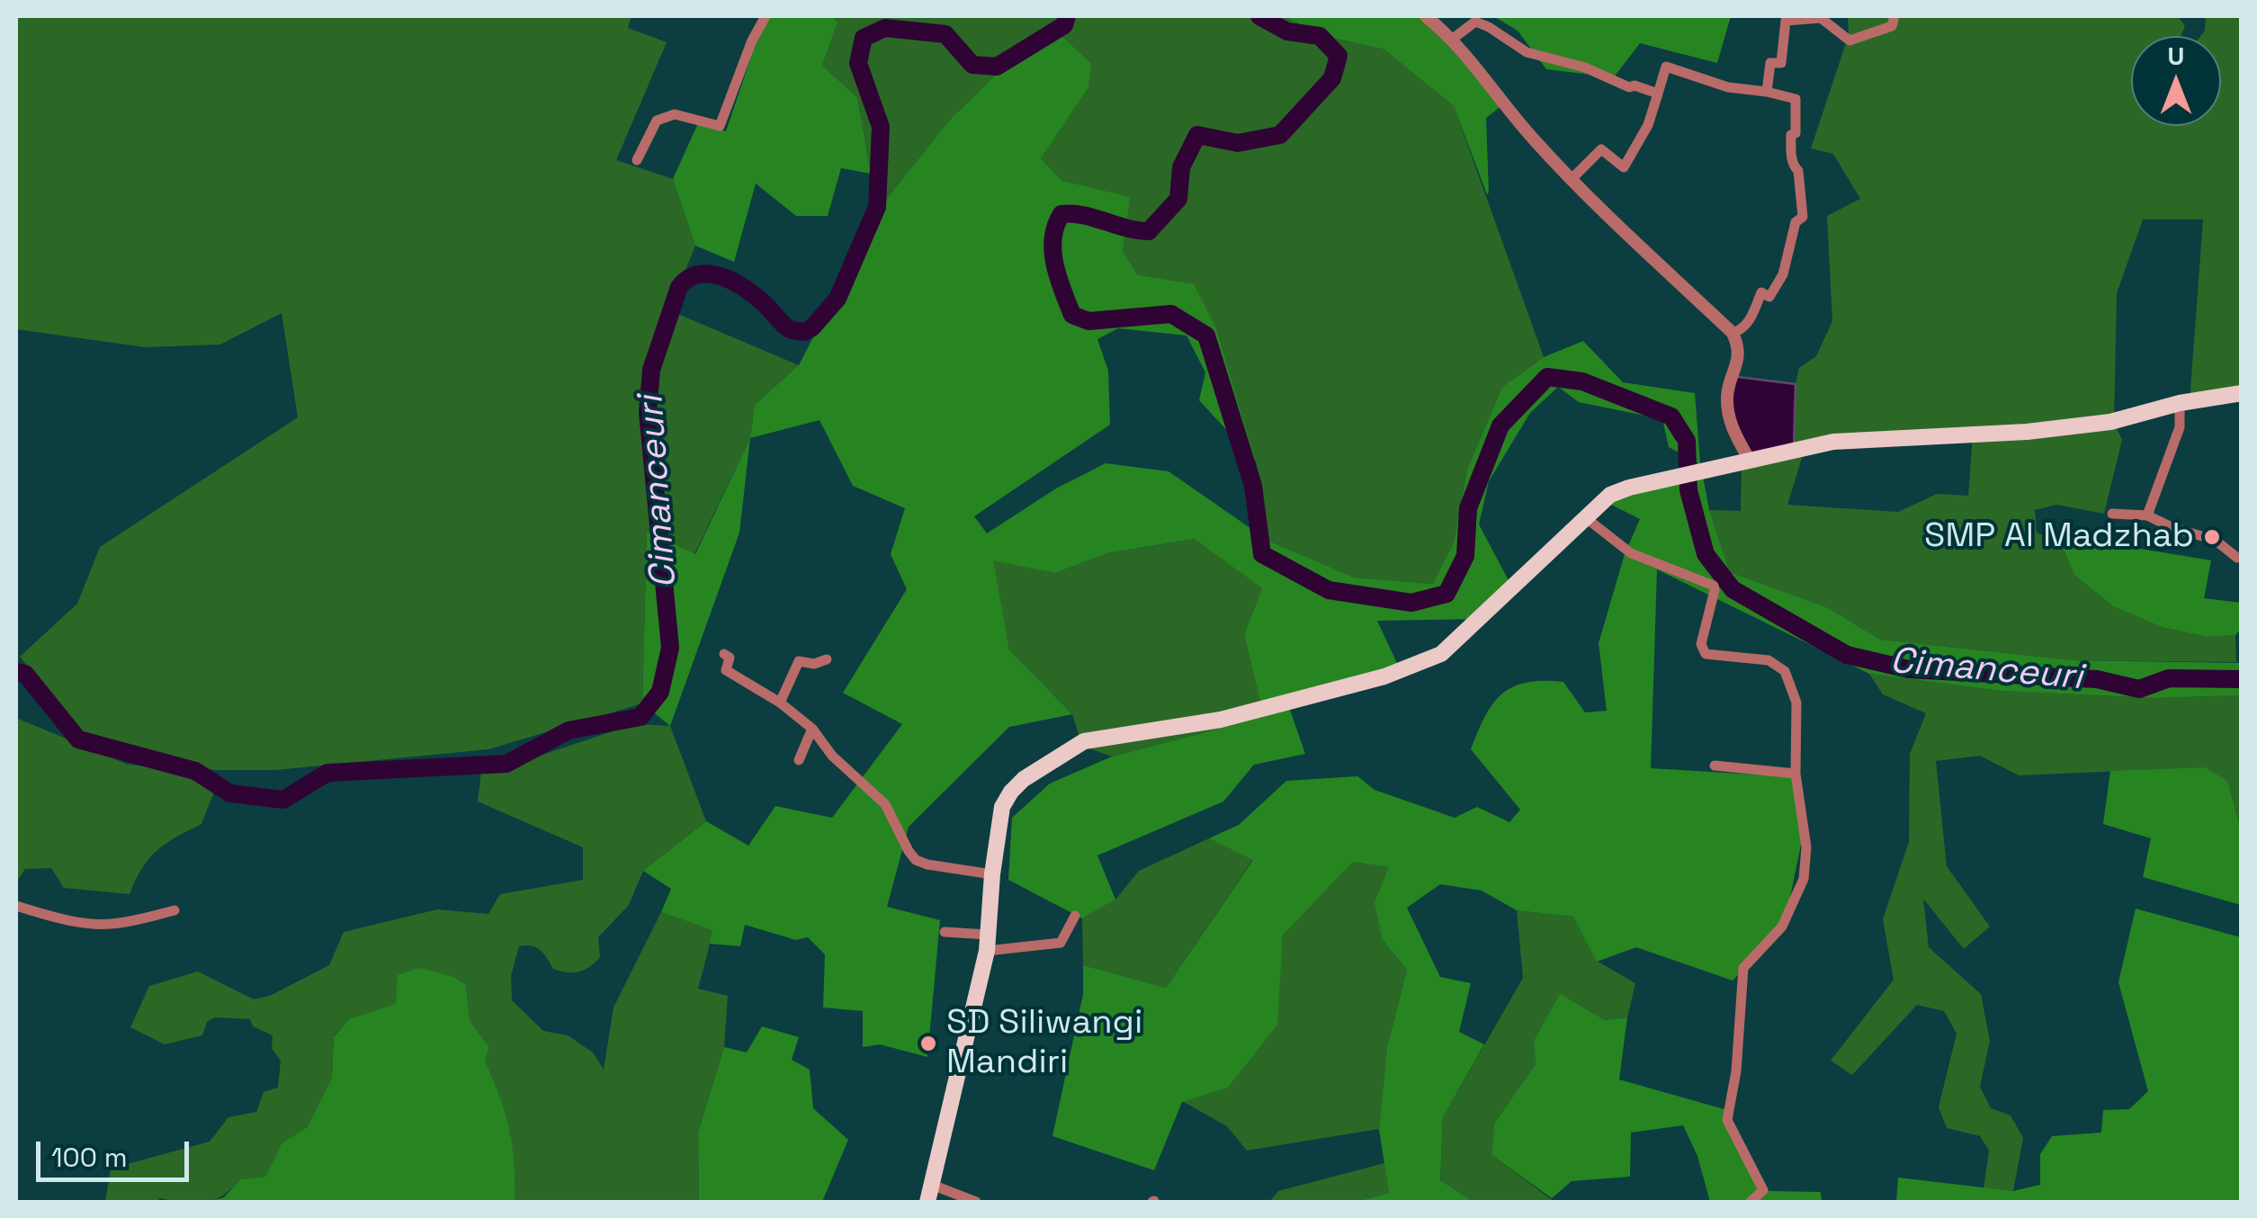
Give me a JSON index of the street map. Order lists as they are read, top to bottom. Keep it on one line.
{"water":["Cimanceuri"],"places":["SMP Al Madzhab","SD Siliwangi Mandiri"],"scale_bar":"100 m","north":"top"}
